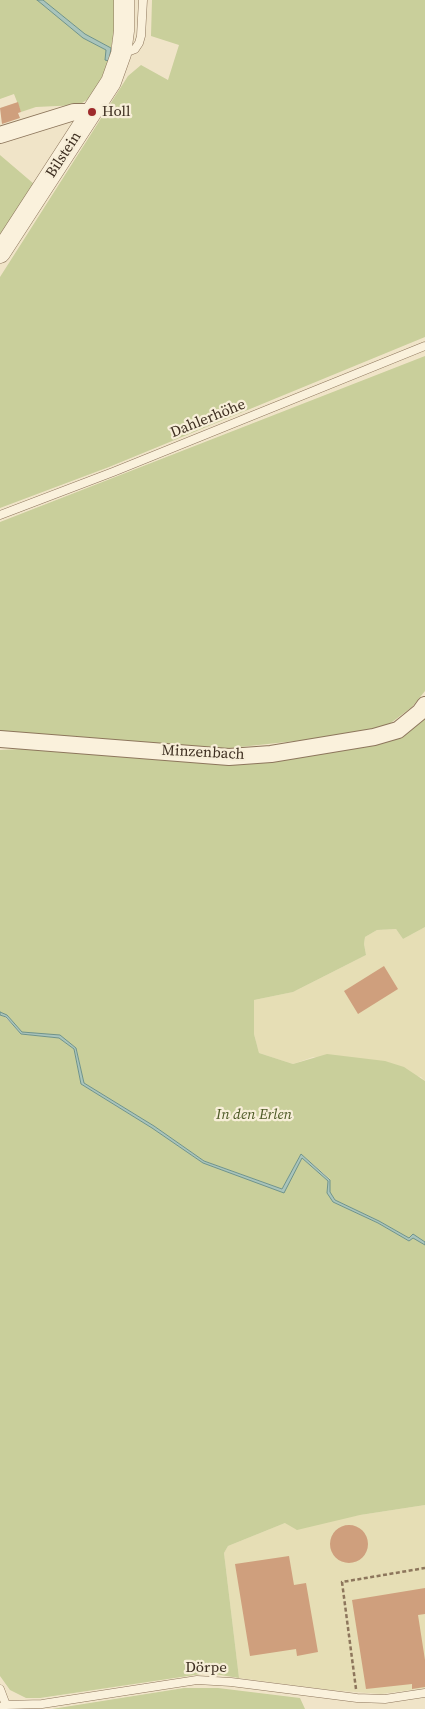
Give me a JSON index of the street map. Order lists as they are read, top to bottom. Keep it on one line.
{"streets":{"street":["Bilstein","Minzenbach"],"lane":["Dahlerhöhe","Dörpe"]},"parks":["In den Erlen"],"places":["Holl"]}
